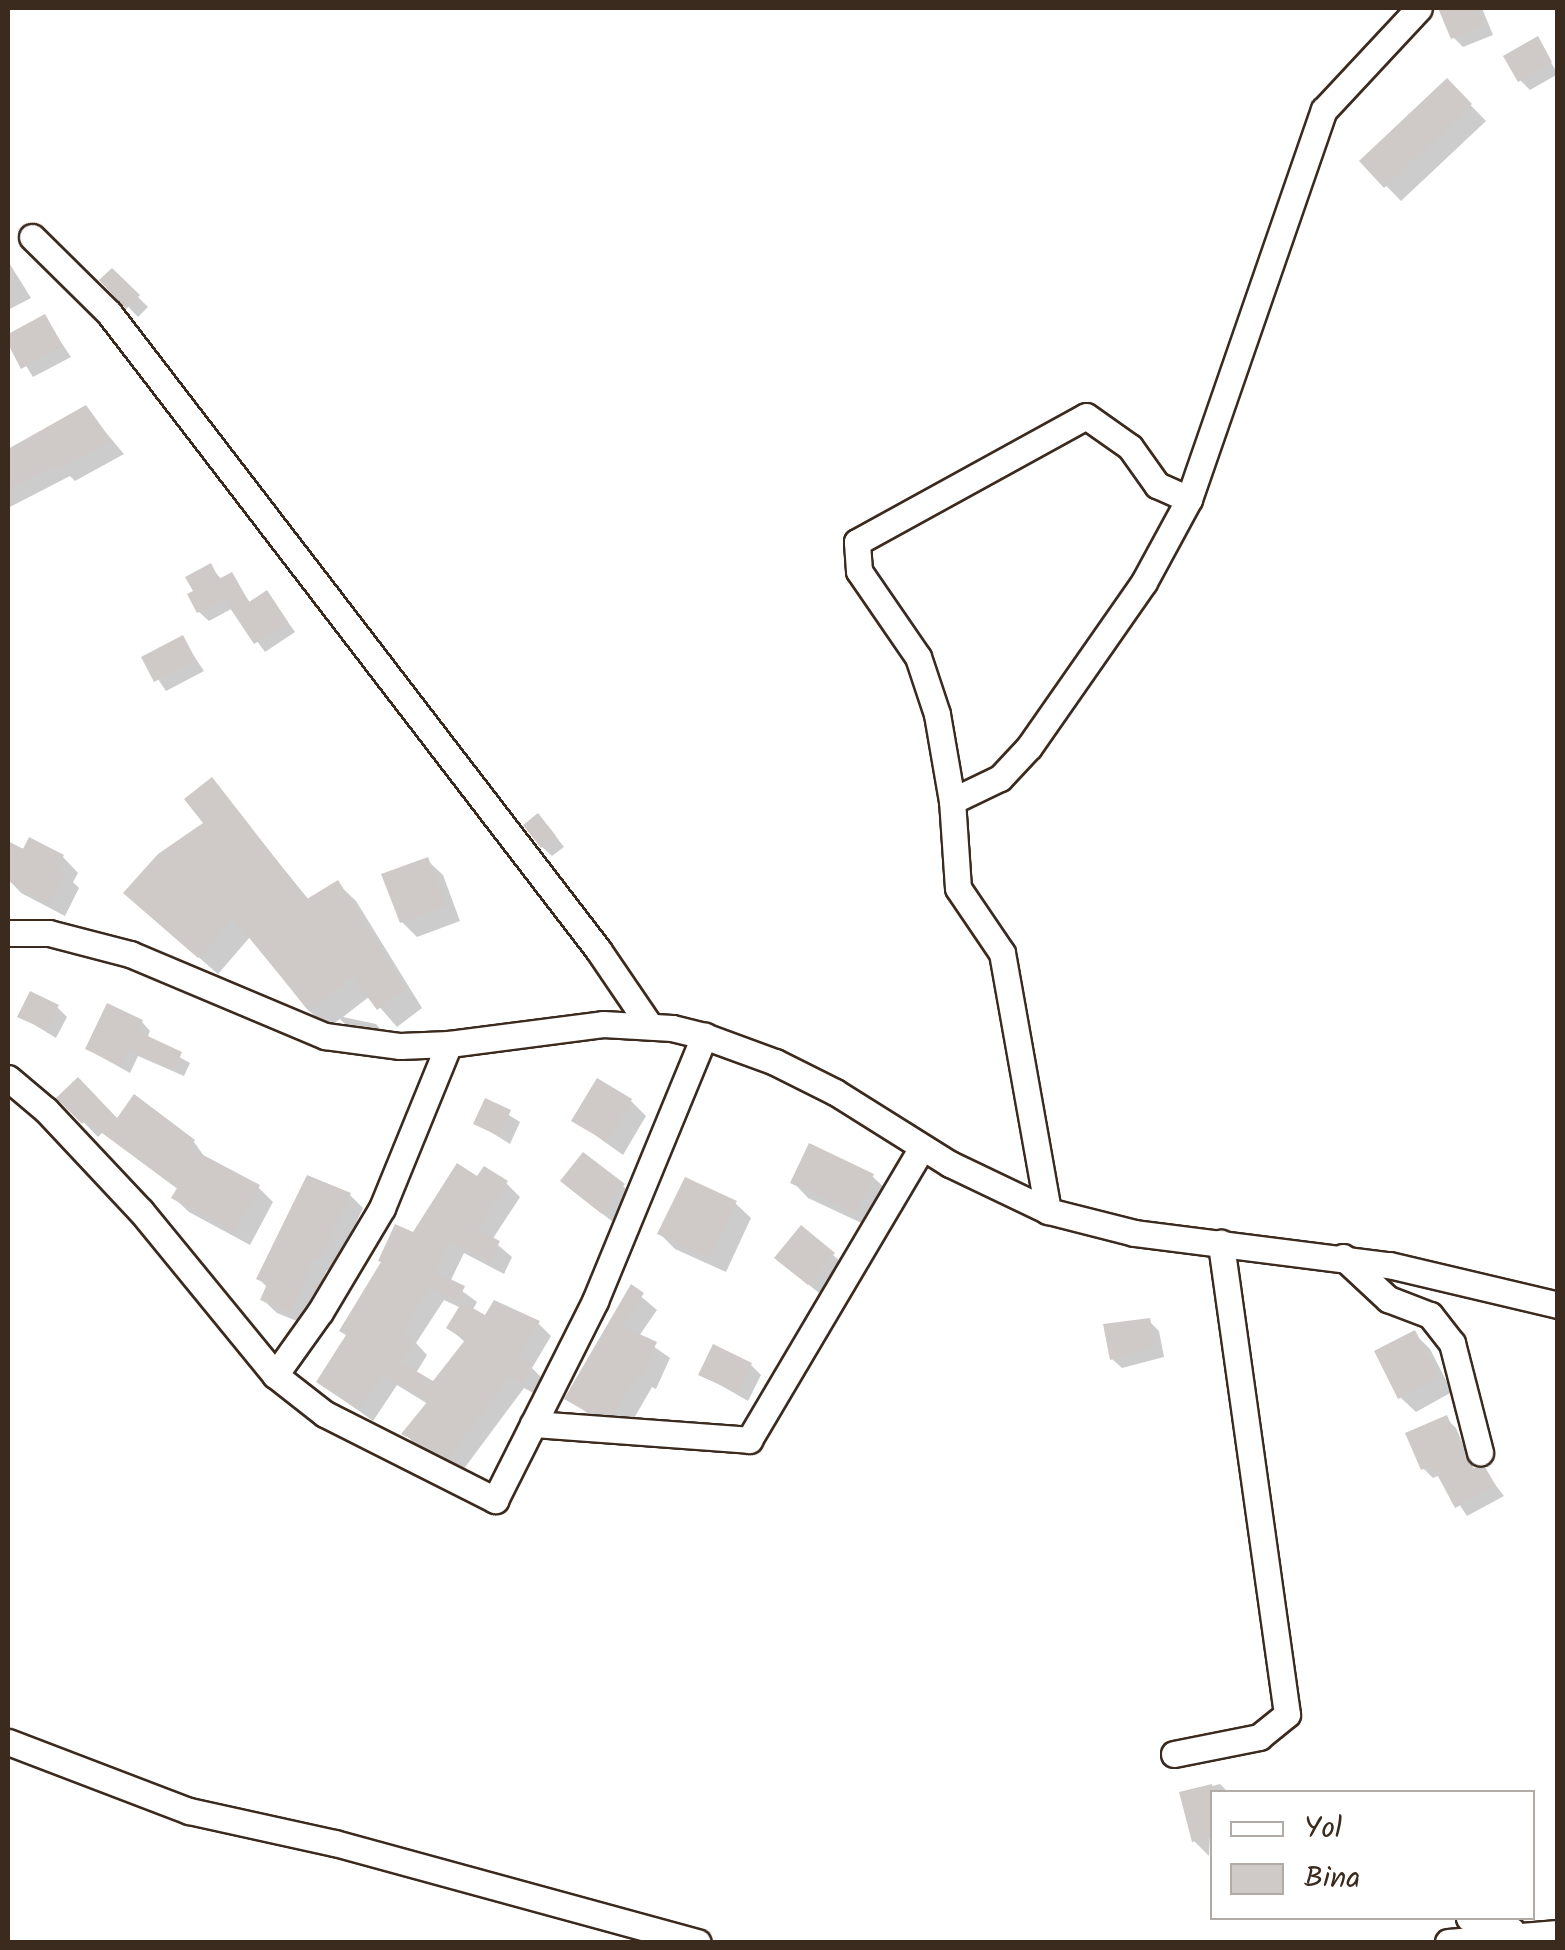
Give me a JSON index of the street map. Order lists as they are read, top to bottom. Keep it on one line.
{"legend":["Yol","Bina"]}
